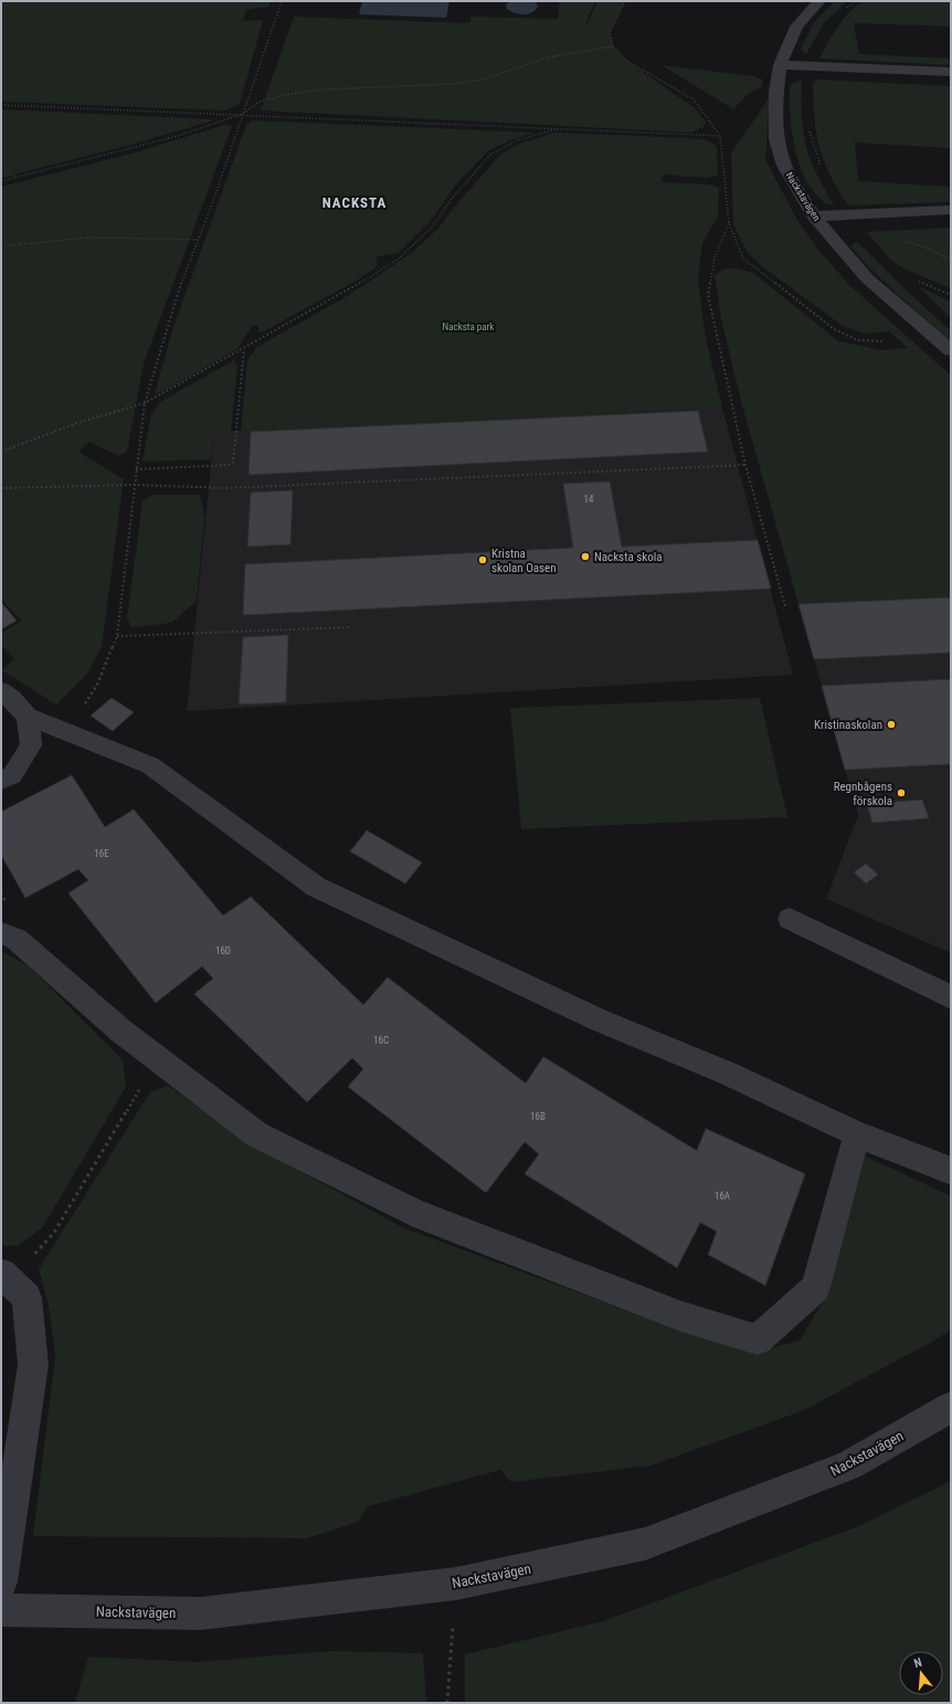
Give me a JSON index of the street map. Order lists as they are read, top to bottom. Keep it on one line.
{"streets":{"street":["Nackstavägen"]},"districts":["NACKSTA"],"parks":["Nacksta park"],"places":["Nacksta skola","Kristna skolan Oasen","Kristinaskolan","Regnbågens förskola"],"house_numbers":["14","16E","16D","16C","16B","16A"],"north":"top"}
